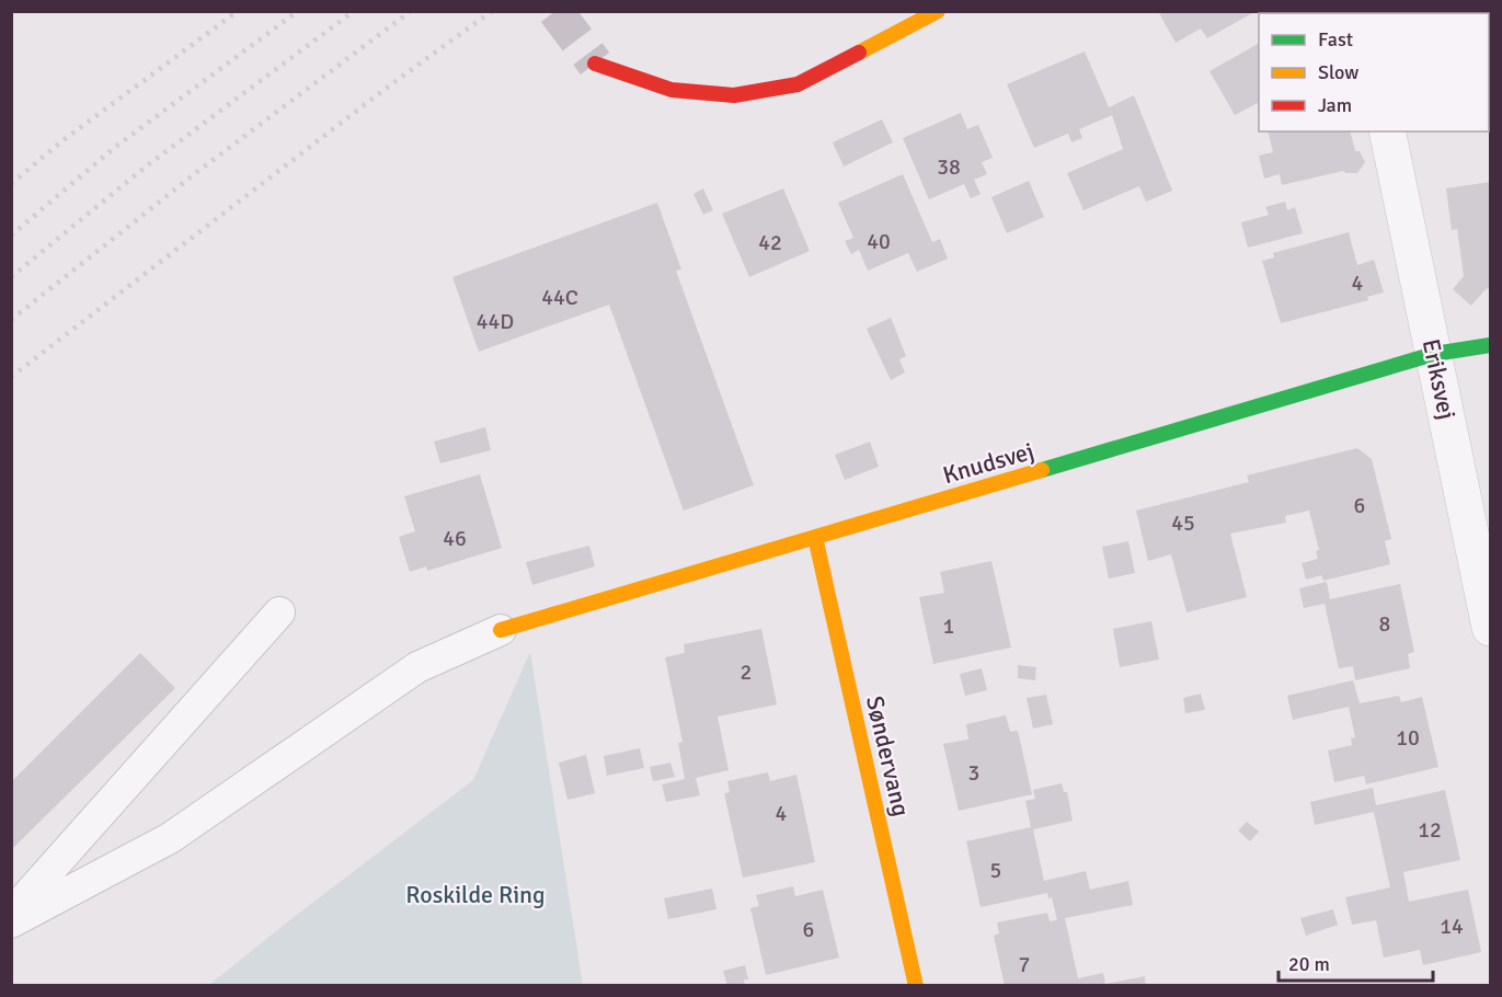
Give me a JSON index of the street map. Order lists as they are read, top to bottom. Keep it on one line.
{"streets":{"street":["Eriksvej","Knudsvej","Søndervang"]},"crossings":[["Eriksvej","Knudsvej"],["Knudsvej","Søndervang"]],"parks":["Roskilde Ring"],"house_numbers":["38","40","42","4","44C","44D","6","45","46","8","1","2","10","3","4","12","5","14","6","7"],"legend":["Fast","Slow","Jam"],"scale_bar":"20 m"}
